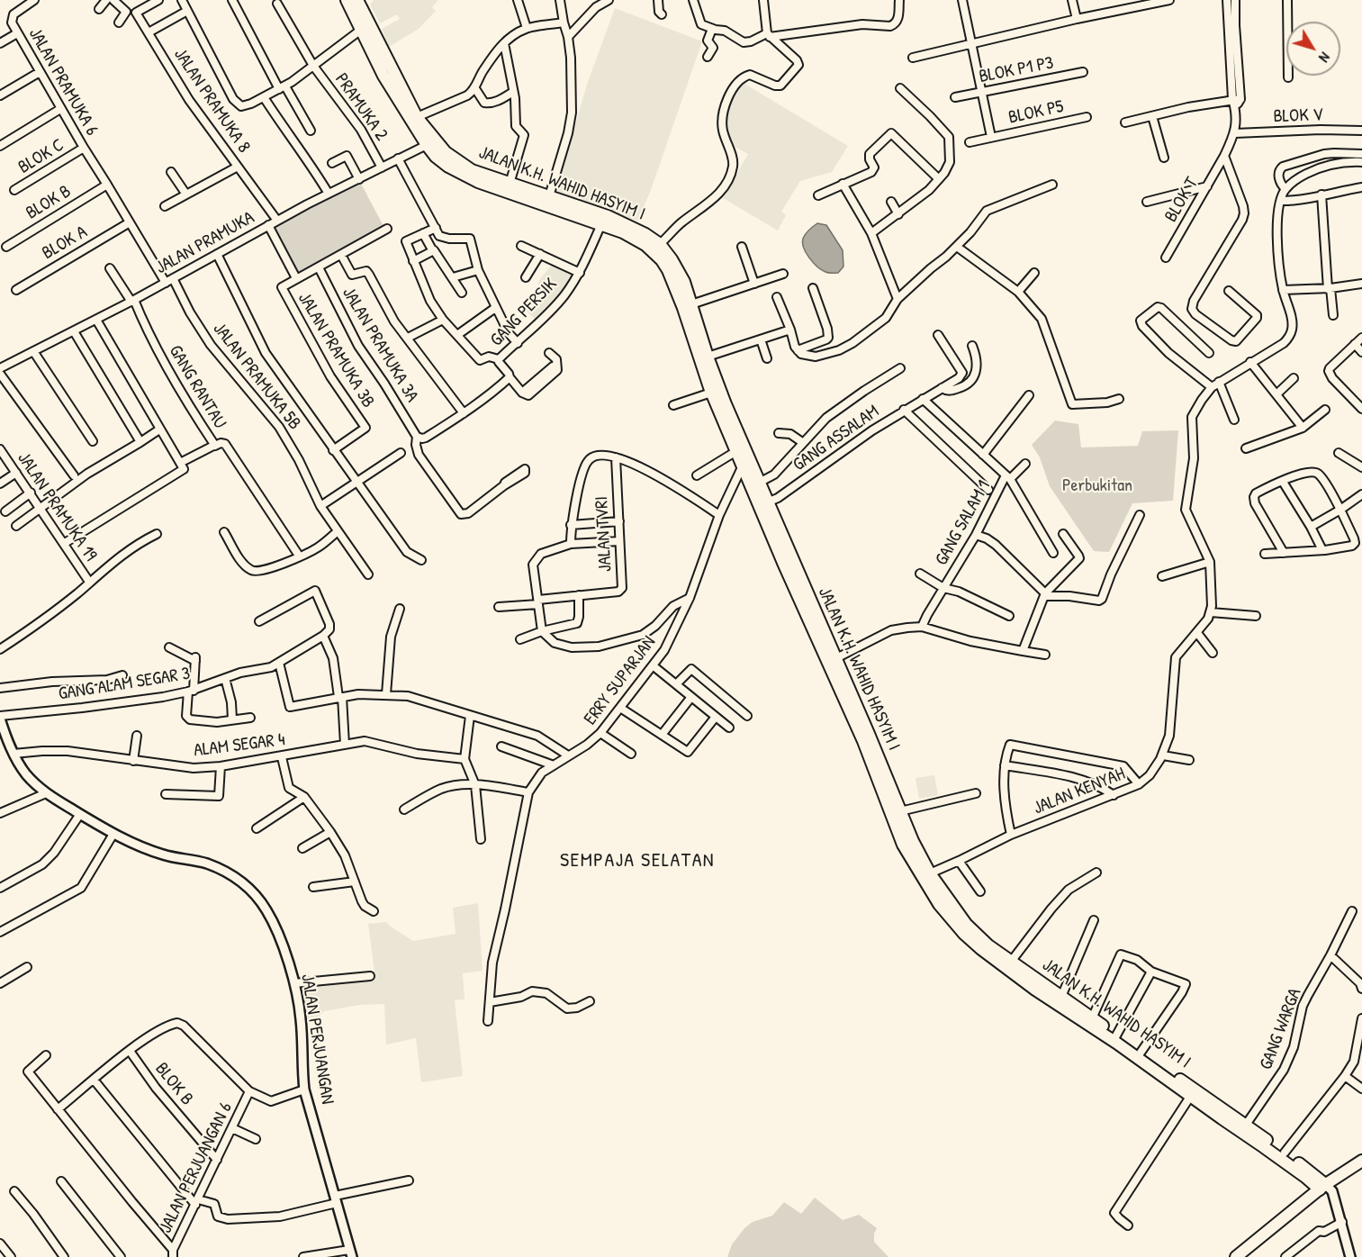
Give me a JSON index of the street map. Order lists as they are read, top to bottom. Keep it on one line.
{"streets":{"main road":["JALAN K.H. WAHID HASYIM I"],"street":["BLOK P1 P3","JALAN PRAMUKA 6","JALAN PRAMUKA 8","PRAMUKA 2","BLOK P5","BLOK V","BLOK C","BLOK T","BLOK B","BLOK A","JALAN PRAMUKA","GANG PERSIK","JALAN PRAMUKA 3A","JALAN PRAMUKA 3B","JALAN PRAMUKA 5B","GANG RANTAU","GANG ASSALAM","JALAN PRAMUKA 19","GANG SALAM 1","JALAN TVRI","ERRY SUPARJAN","GANG ALAM SEGAR 3","ALAM SEGAR 4","JALAN KENYAH","GANG WARGA","JALAN PERJUANGAN","JALAN PERJUANGAN 6"]},"crossings":[["JALAN PRAMUKA 6","BLOK C"],["JALAN PRAMUKA 6","BLOK B"],["JALAN PRAMUKA 6","BLOK A"],["JALAN PRAMUKA 6","JALAN PRAMUKA"],["JALAN PRAMUKA 8","JALAN PRAMUKA"],["PRAMUKA 2","JALAN PRAMUKA"],["BLOK V","BLOK T"],["JALAN K.H. WAHID HASYIM I","JALAN PRAMUKA"],["JALAN K.H. WAHID HASYIM I","GANG PERSIK"],["JALAN K.H. WAHID HASYIM I","GANG ASSALAM"],["JALAN K.H. WAHID HASYIM I","ERRY SUPARJAN"],["JALAN K.H. WAHID HASYIM I","JALAN KENYAH"],["JALAN K.H. WAHID HASYIM I","GANG WARGA"],["BLOK B","JALAN PERJUANGAN 6"],["JALAN PRAMUKA","JALAN PRAMUKA 5B"],["JALAN PRAMUKA","GANG RANTAU"],["GANG ASSALAM","GANG SALAM 1"],["GANG ALAM SEGAR 3","JALAN PERJUANGAN"],["ALAM SEGAR 4","JALAN PERJUANGAN"]],"districts":["SEMPAJA SELATAN"],"parks":["Perbukitan"],"north":"bottom right"}
